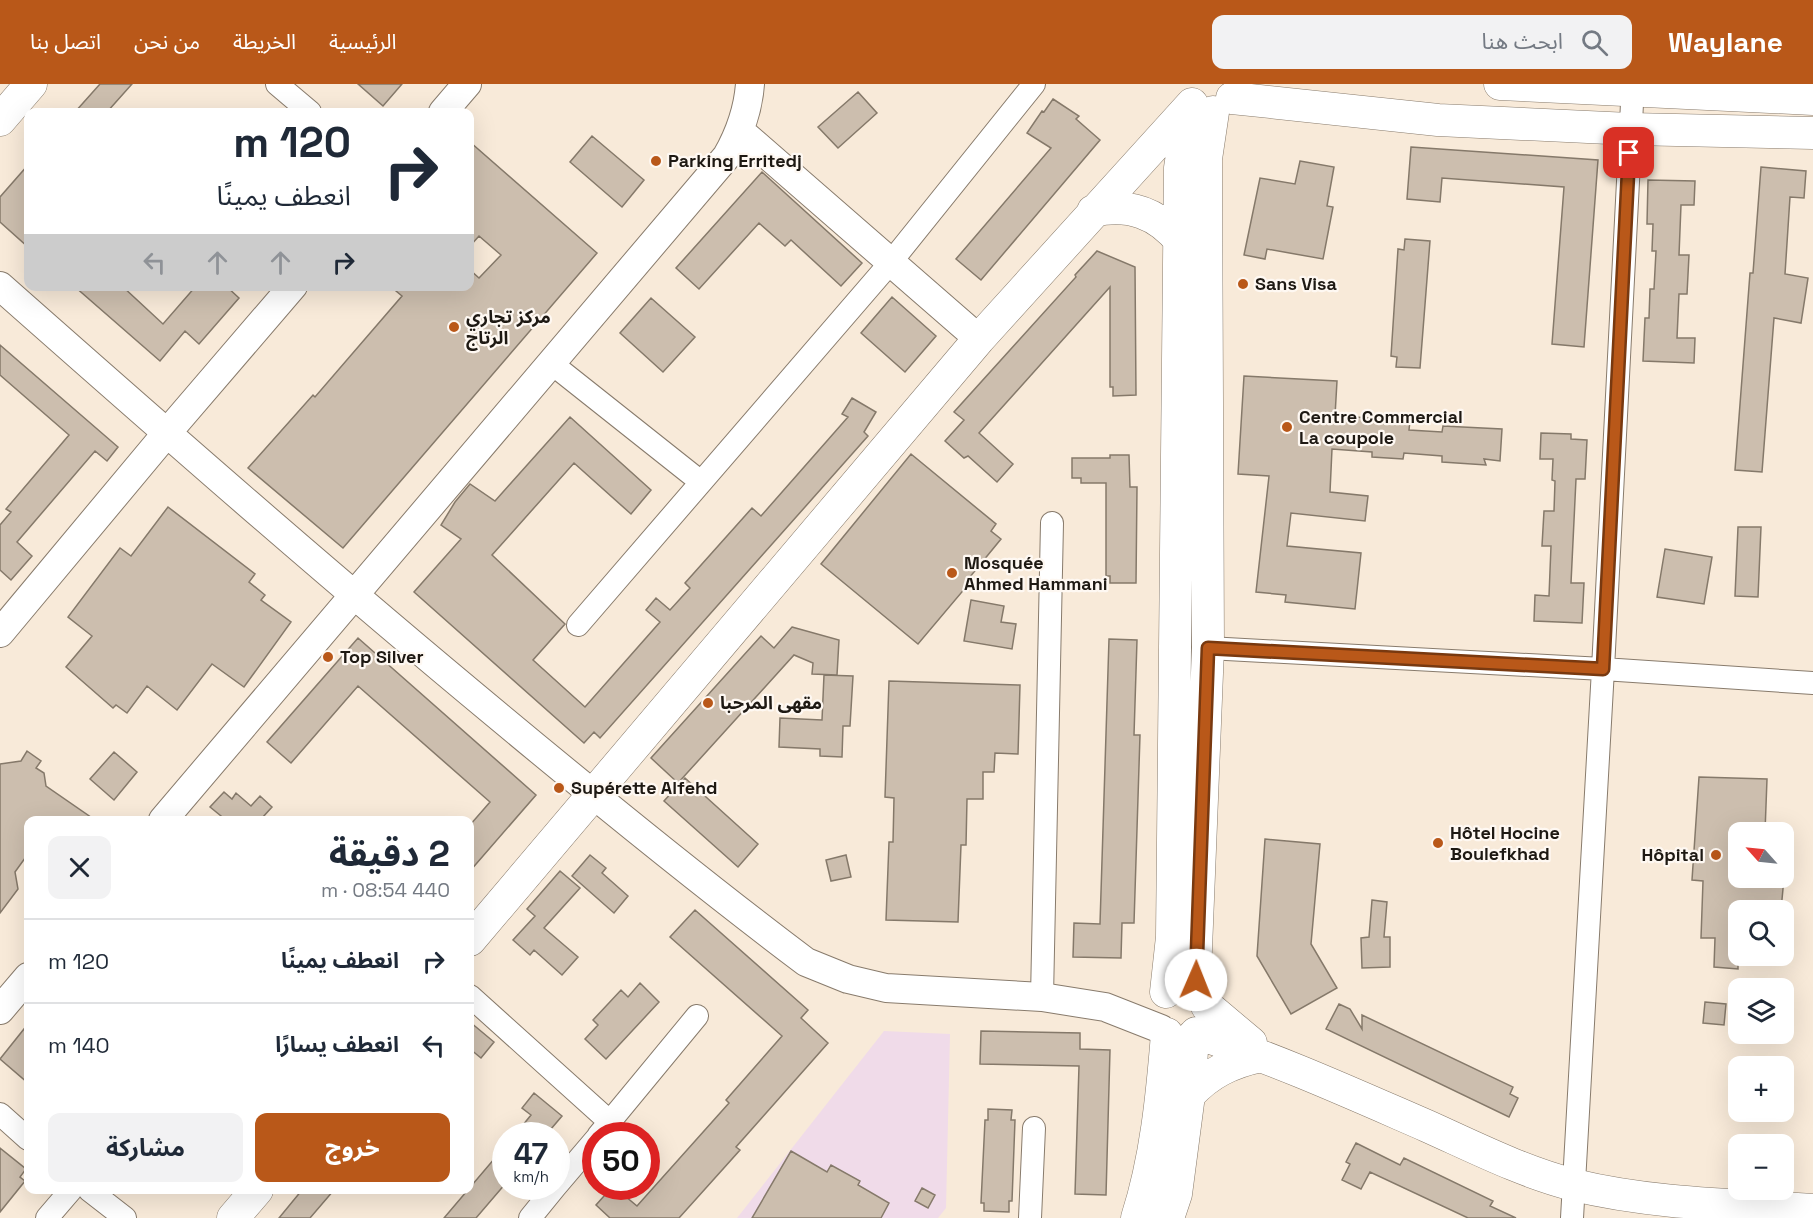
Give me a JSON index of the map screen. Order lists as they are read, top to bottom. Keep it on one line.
{"places":["Parking Erritedj","Sans Visa","مركز تجاري الرتاج","Centre Commercial La coupole","Mosquée Ahmed Hammani","Top Silver","مقهى المرحبا","Supérette Alfehd","Hôtel Hocine Boulefkhad","Hôpital"],"north":"top left","page":{"header":"Waylane","search":"ابحث هنا","nav":["الرئيسية","الخريطة","من نحن","اتصل بنا"],"turn":["120 m","انعطف يمينًا"],"heading":["2 دقيقة","440 m · 08:54"],"map_buttons":["+","−"],"list":[{"name":"انعطف يمينًا","value":"120 m"},{"name":"انعطف يسارًا","value":"140 m"}],"buttons":["خروج","مشاركة"],"speed":"47 km/h","limit":"50"}}
